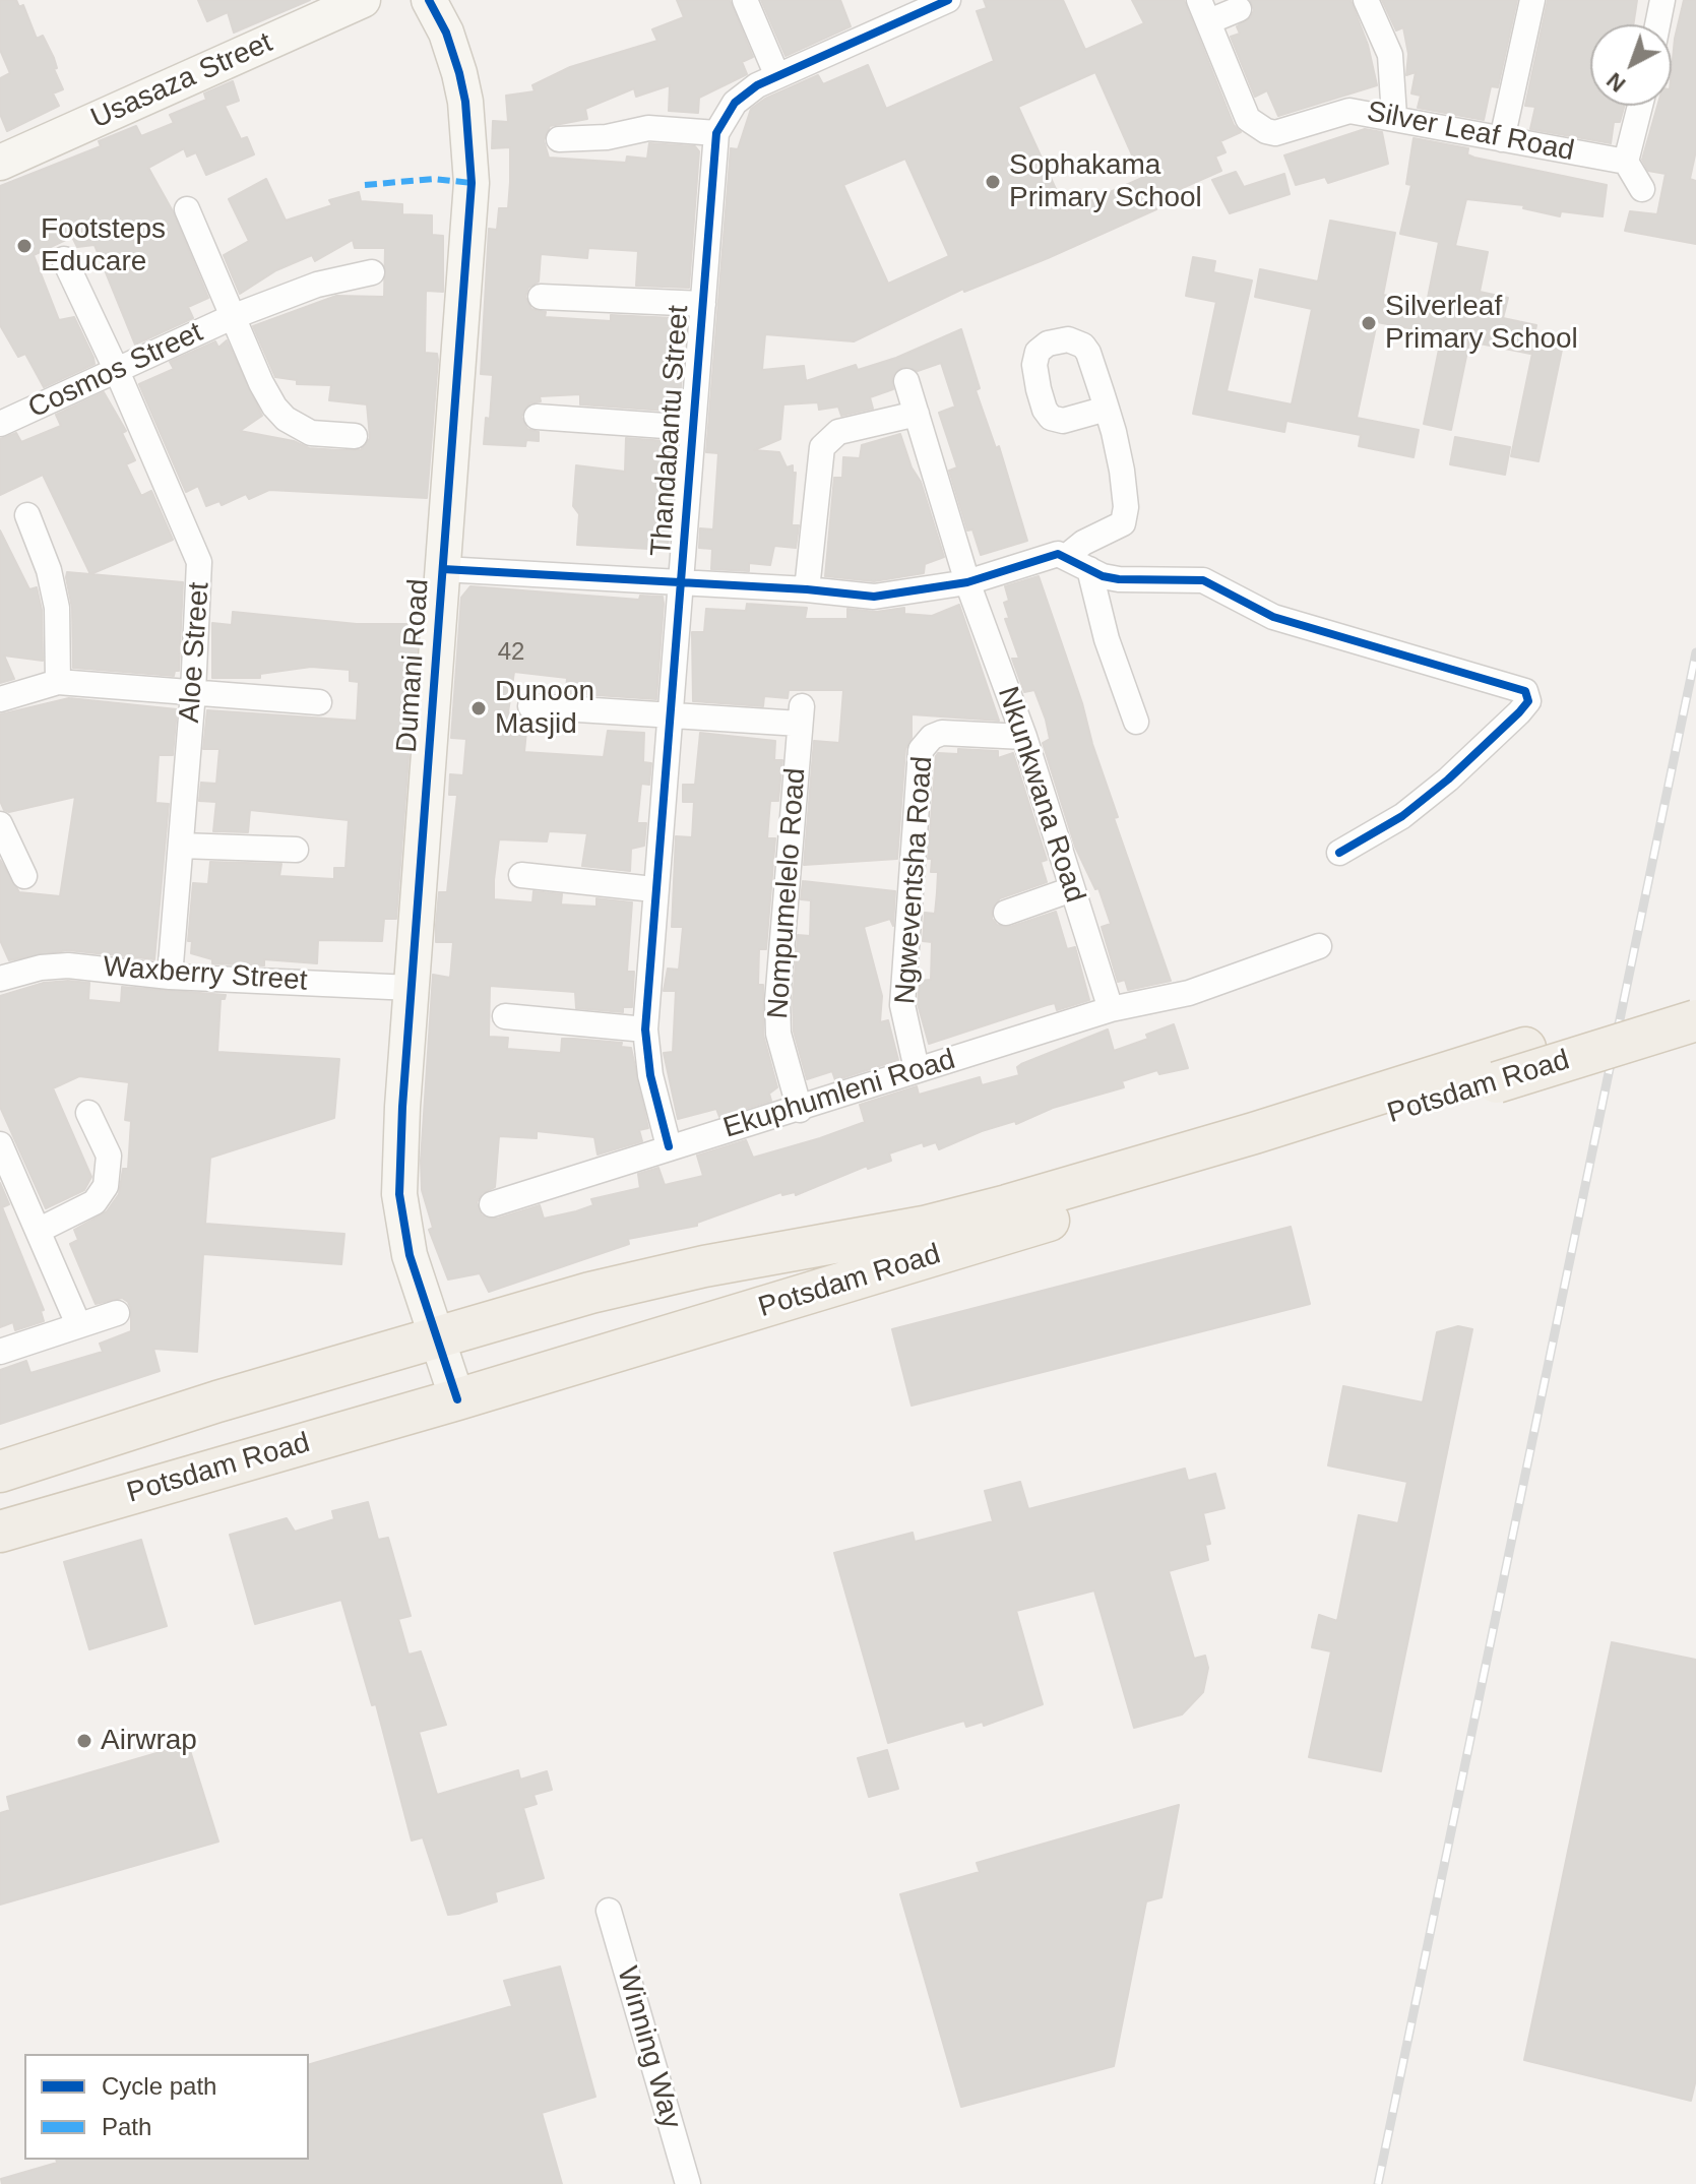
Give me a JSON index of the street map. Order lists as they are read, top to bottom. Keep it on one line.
{"streets":{"main road":["Potsdam Road"],"street":["Usasaza Street","Silver Leaf Road","Cosmos Street","Thandabantu Street","Aloe Street","Dumani Road","Nkunkwana Road","Ngweventsha Road","Nompumelelo Road","Waxberry Street","Ekuphumleni Road","Winning Way"]},"crossings":[["Cosmos Street","Aloe Street"],["Thandabantu Street","Nompumelelo Road"],["Thandabantu Street","Ekuphumleni Road"],["Aloe Street","Waxberry Street"],["Dumani Road","Waxberry Street"],["Dumani Road","Potsdam Road"],["Nkunkwana Road","Ngweventsha Road"],["Nkunkwana Road","Ekuphumleni Road"],["Ngweventsha Road","Ekuphumleni Road"],["Nompumelelo Road","Ekuphumleni Road"]],"places":["Sophakama Primary School","Footsteps Educare","Silverleaf Primary School","Dunoon Masjid","Airwrap"],"house_numbers":["42"],"legend":["Cycle path","Path"],"north":"bottom left"}
